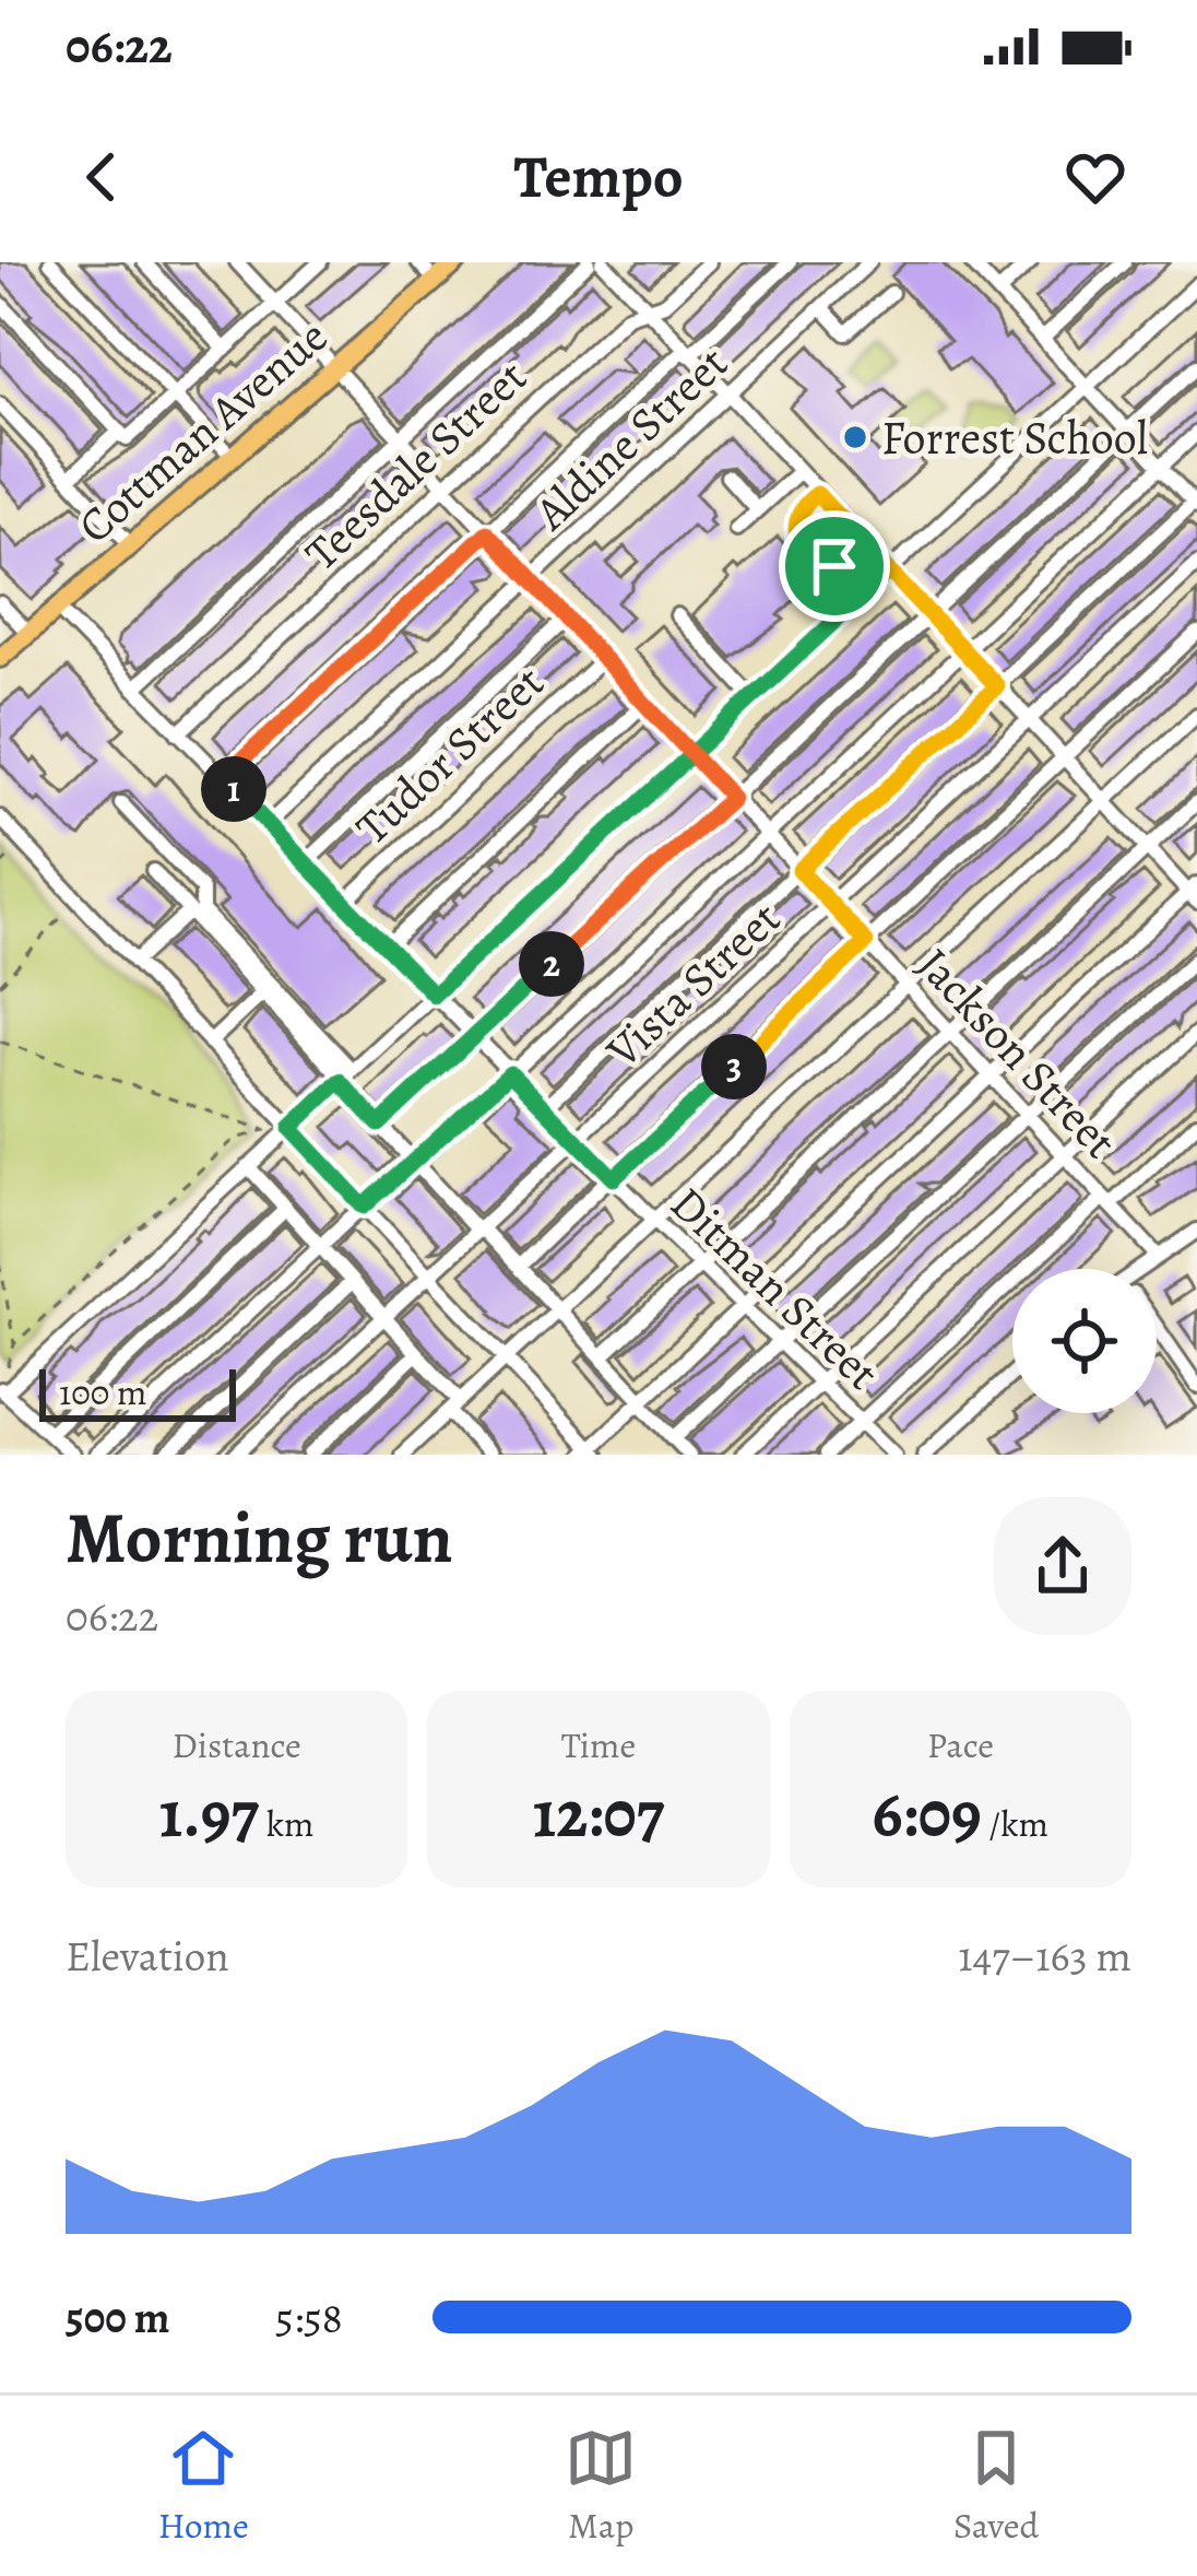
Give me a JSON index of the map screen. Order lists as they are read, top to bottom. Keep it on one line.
{"streets":{"main road":["Cottman Avenue"],"street":["Aldine Street","Teesdale Street","Tudor Street","Vista Street","Jackson Street","Ditman Street"]},"crossings":[["Cottman Avenue","Jackson Street"],["Cottman Avenue","Ditman Street"],["Aldine Street","Jackson Street"],["Aldine Street","Ditman Street"],["Teesdale Street","Jackson Street"],["Teesdale Street","Ditman Street"],["Tudor Street","Jackson Street"],["Tudor Street","Ditman Street"],["Vista Street","Jackson Street"],["Vista Street","Ditman Street"]],"places":["Forrest School"],"scale_bar":"100 m","page":{"status":"06:22","header":"Tempo","pins":["1","2","3"],"scale":"100 m","heading":["Morning run","06:22"],"stats":[["Distance","1.97 km"],["Time","12:07"],["Pace","6:09 /km"]],"chart":["Elevation","147–163 m"],"list":[{"name":"500 m","note":"5:58"}],"tabs":["Home","Map","Saved"]}}
